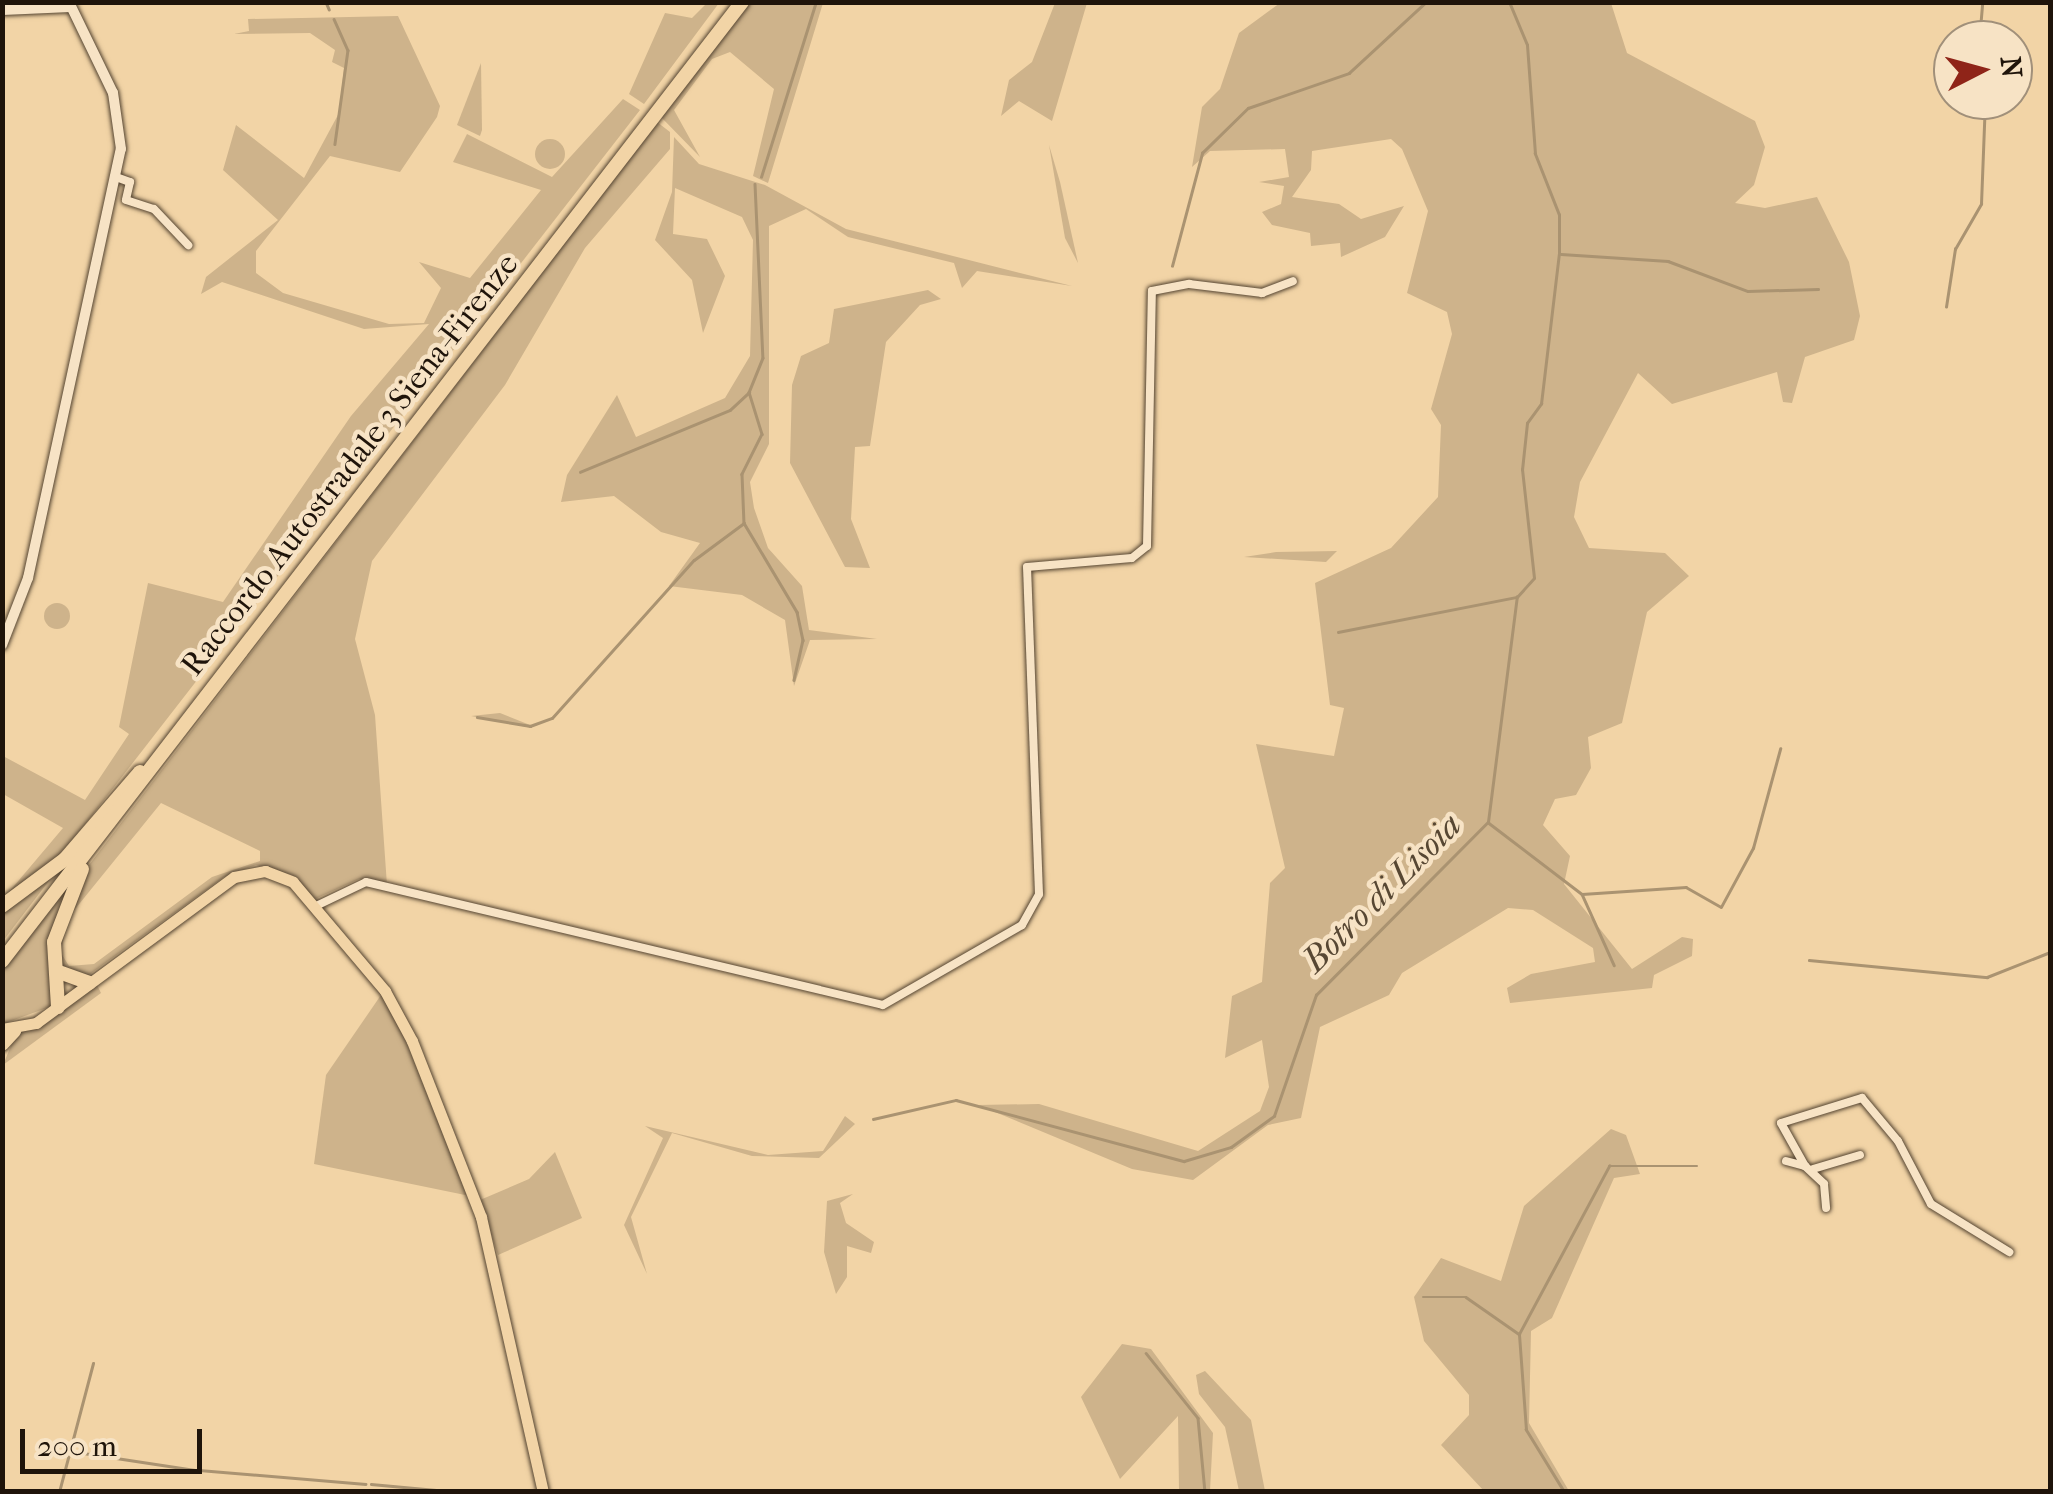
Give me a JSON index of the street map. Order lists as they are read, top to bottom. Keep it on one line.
{"streets":{"highway":["Raccordo Autostradale 3 Siena-Firenze"]},"water":["Botro di Lisoia"],"scale_bar":"200 m","north":"right"}
